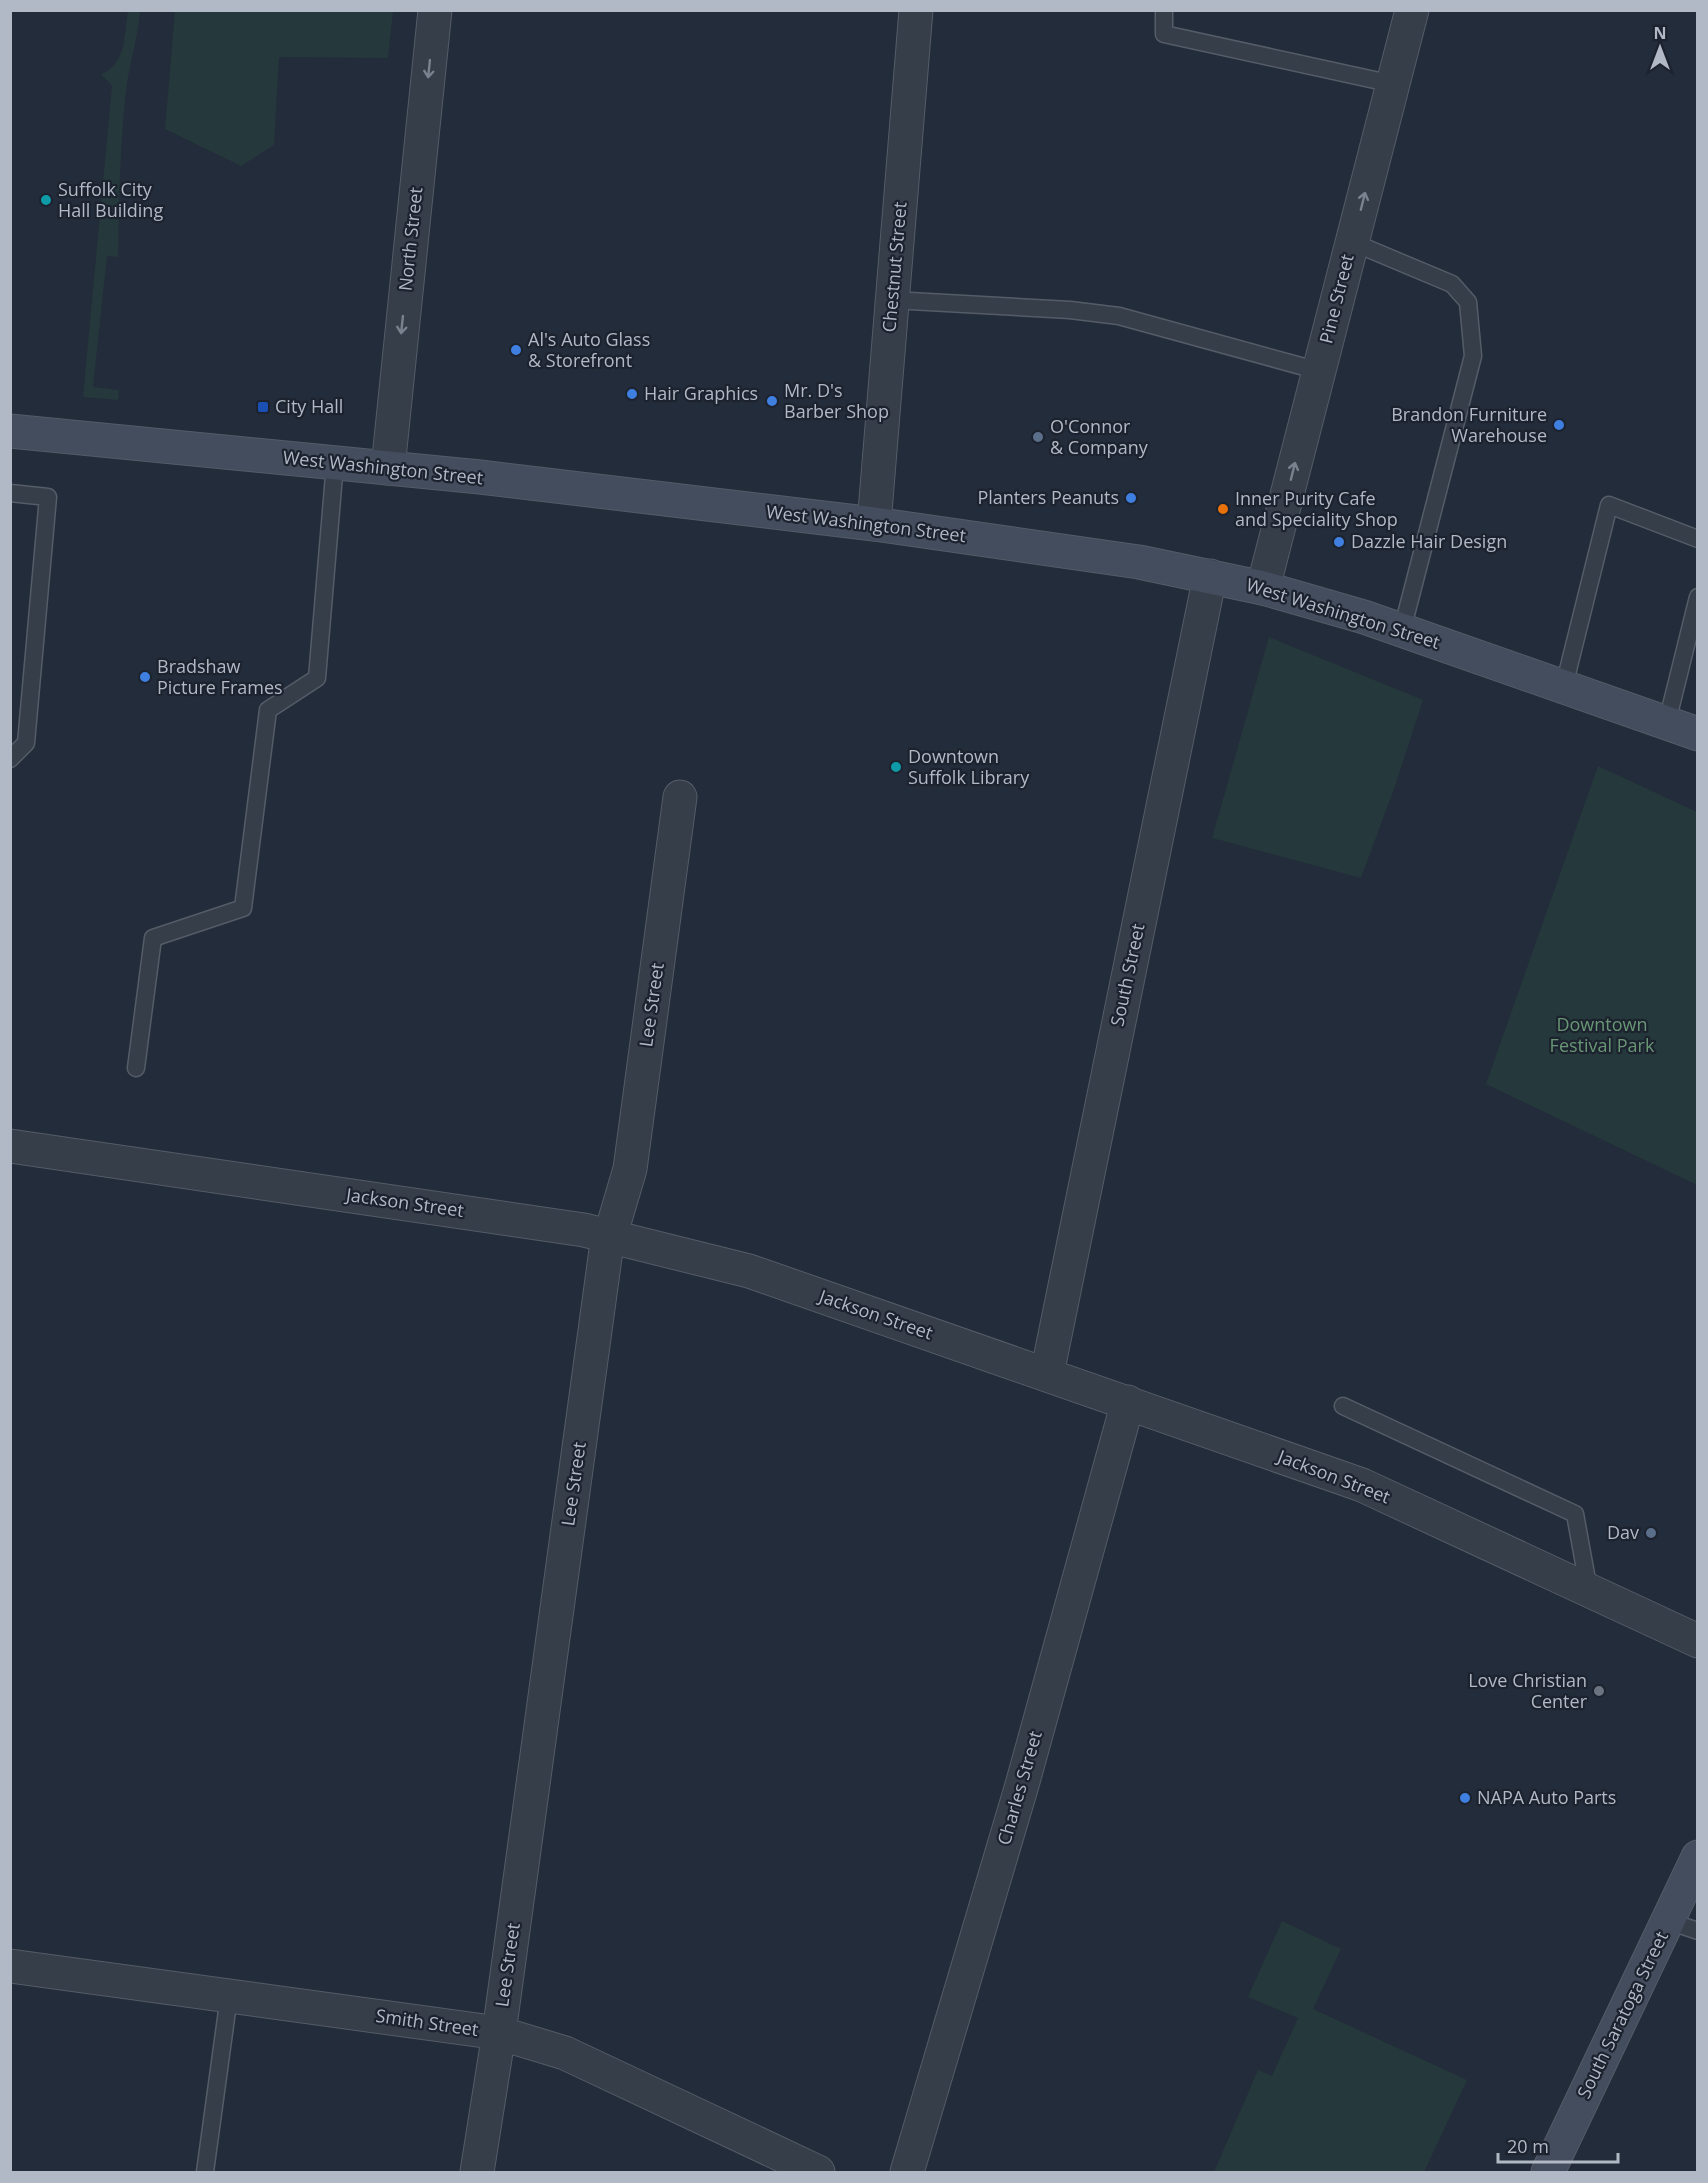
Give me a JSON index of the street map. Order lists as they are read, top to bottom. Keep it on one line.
{"streets":{"main road":["West Washington Street","South Saratoga Street"],"street":["North Street","Chestnut Street","Pine Street","South Street","Lee Street","Jackson Street","Charles Street","Smith Street"]},"crossings":[["North Street","West Washington Street"],["Chestnut Street","West Washington Street"],["Pine Street","West Washington Street"],["West Washington Street","South Street"],["South Street","Jackson Street"],["Lee Street","Jackson Street"],["Lee Street","Smith Street"],["Jackson Street","Charles Street"]],"one_way":["North Street","Pine Street"],"parks":["Downtown Festival Park"],"places":{"other":["Suffolk City Hall Building","Al's Auto Glass & Storefront","Hair Graphics","Mr. D's Barber Shop","Brandon Furniture Warehouse","O'Connor & Company","Planters Peanuts","Inner Purity Cafe and Speciality Shop","Dazzle Hair Design","Bradshaw Picture Frames","Downtown Suffolk Library","Dav","Love Christian Center","NAPA Auto Parts"],"transit":["City Hall"]},"scale_bar":"20 m","north":"top"}
